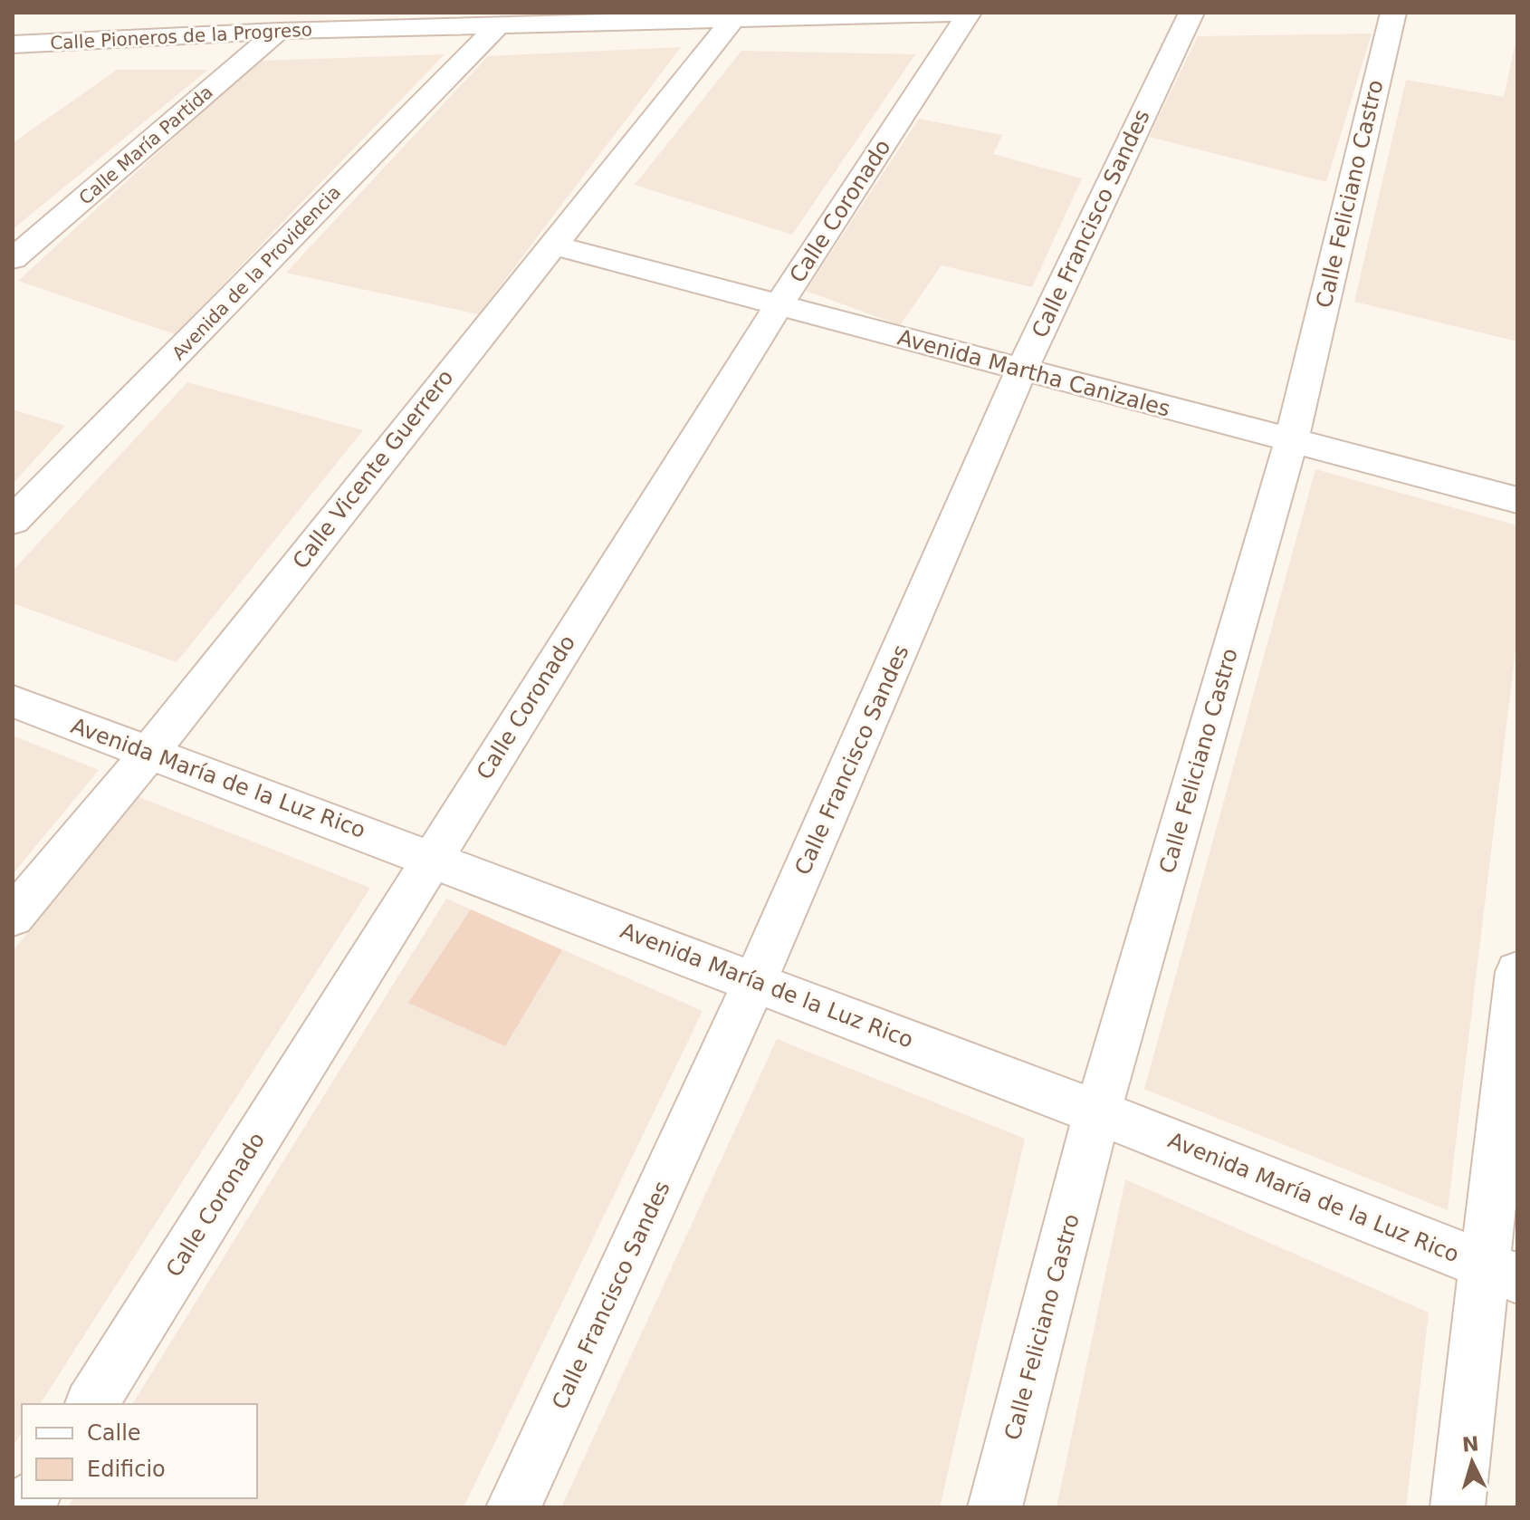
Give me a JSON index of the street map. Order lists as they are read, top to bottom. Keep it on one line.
{"streets":{"street":["Calle Pioneros de la Progreso","Calle María Partida","Calle Feliciano Castro","Calle Coronado","Calle Francisco Sandes","Avenida de la Providencia","Avenida Martha Canizales","Calle Vicente Guerrero","Avenida María de la Luz Rico"]},"crossings":[["Calle Pioneros de la Progreso","Calle María Partida"],["Calle Pioneros de la Progreso","Avenida de la Providencia"],["Calle Pioneros de la Progreso","Calle Vicente Guerrero"],["Calle Feliciano Castro","Avenida Martha Canizales"],["Calle Feliciano Castro","Avenida María de la Luz Rico"],["Calle Coronado","Avenida Martha Canizales"],["Calle Coronado","Avenida María de la Luz Rico"],["Calle Francisco Sandes","Avenida Martha Canizales"],["Calle Francisco Sandes","Avenida María de la Luz Rico"],["Avenida Martha Canizales","Calle Vicente Guerrero"],["Calle Vicente Guerrero","Avenida María de la Luz Rico"]],"legend":["Calle","Edificio"],"north":"top"}
